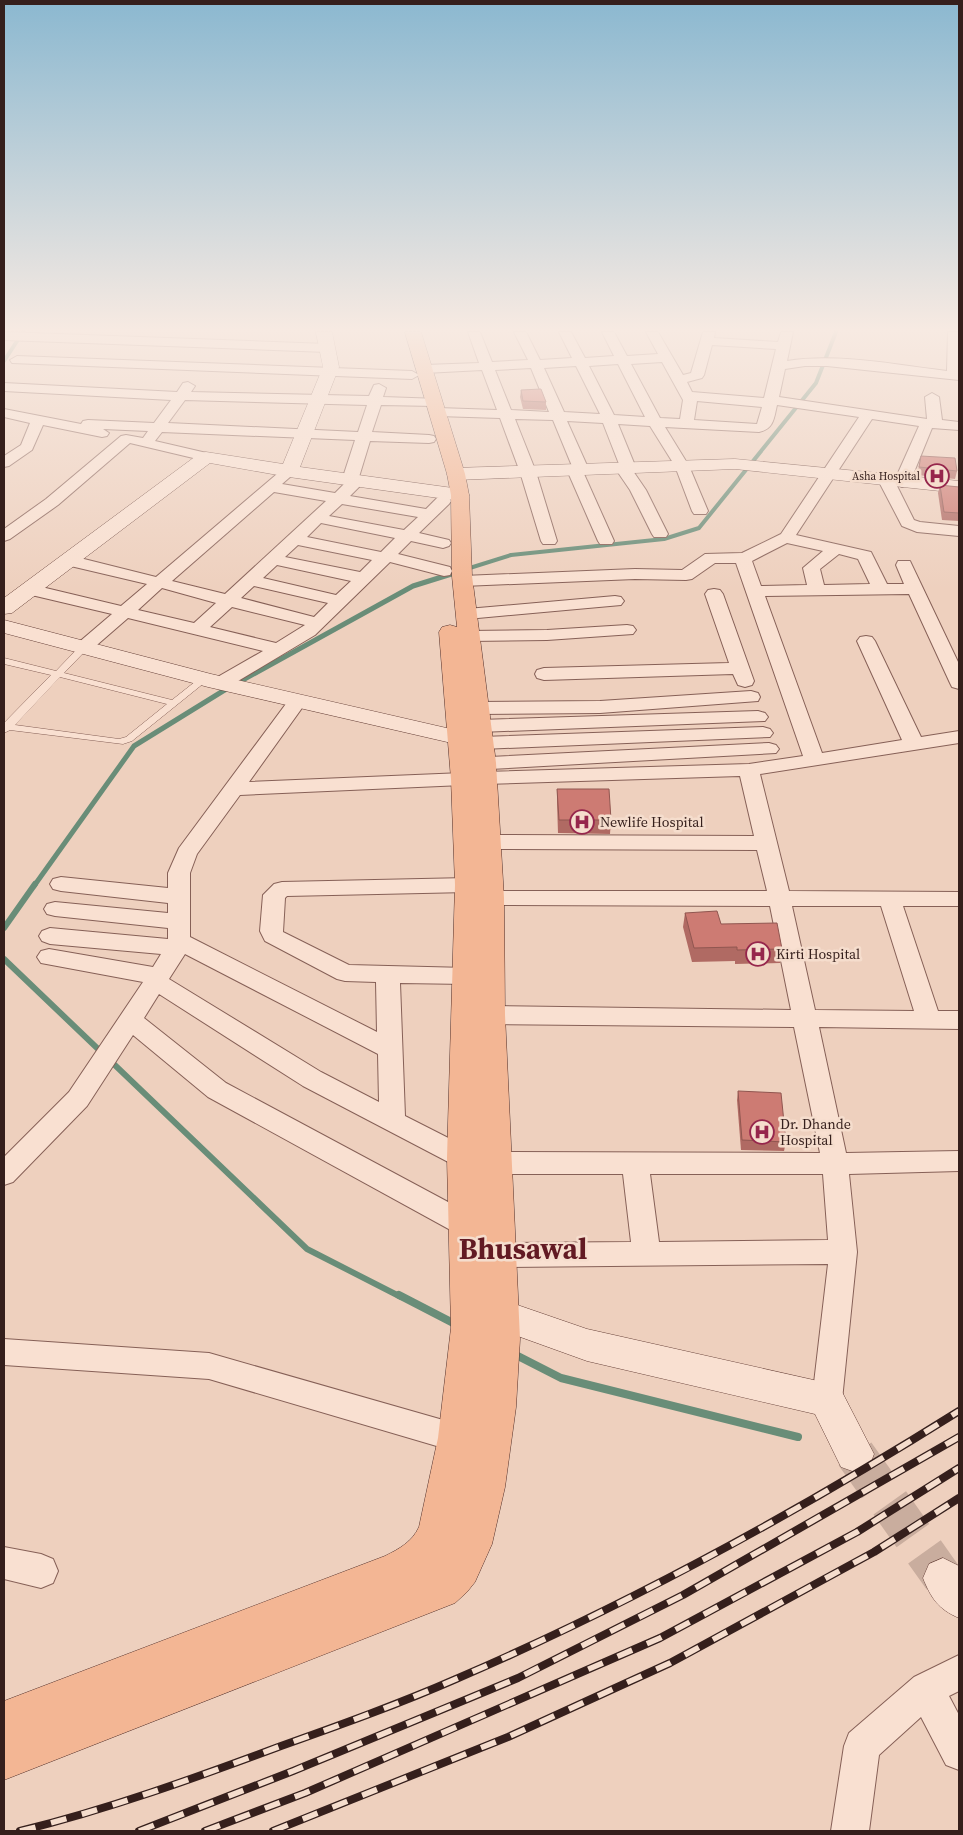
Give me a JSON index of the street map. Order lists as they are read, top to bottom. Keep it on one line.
{"districts":["Bhusawal"],"places":{"hospital":["Asha Hospital","Newlife Hospital","Kirti Hospital","Dr. Dhande Hospital"]}}
